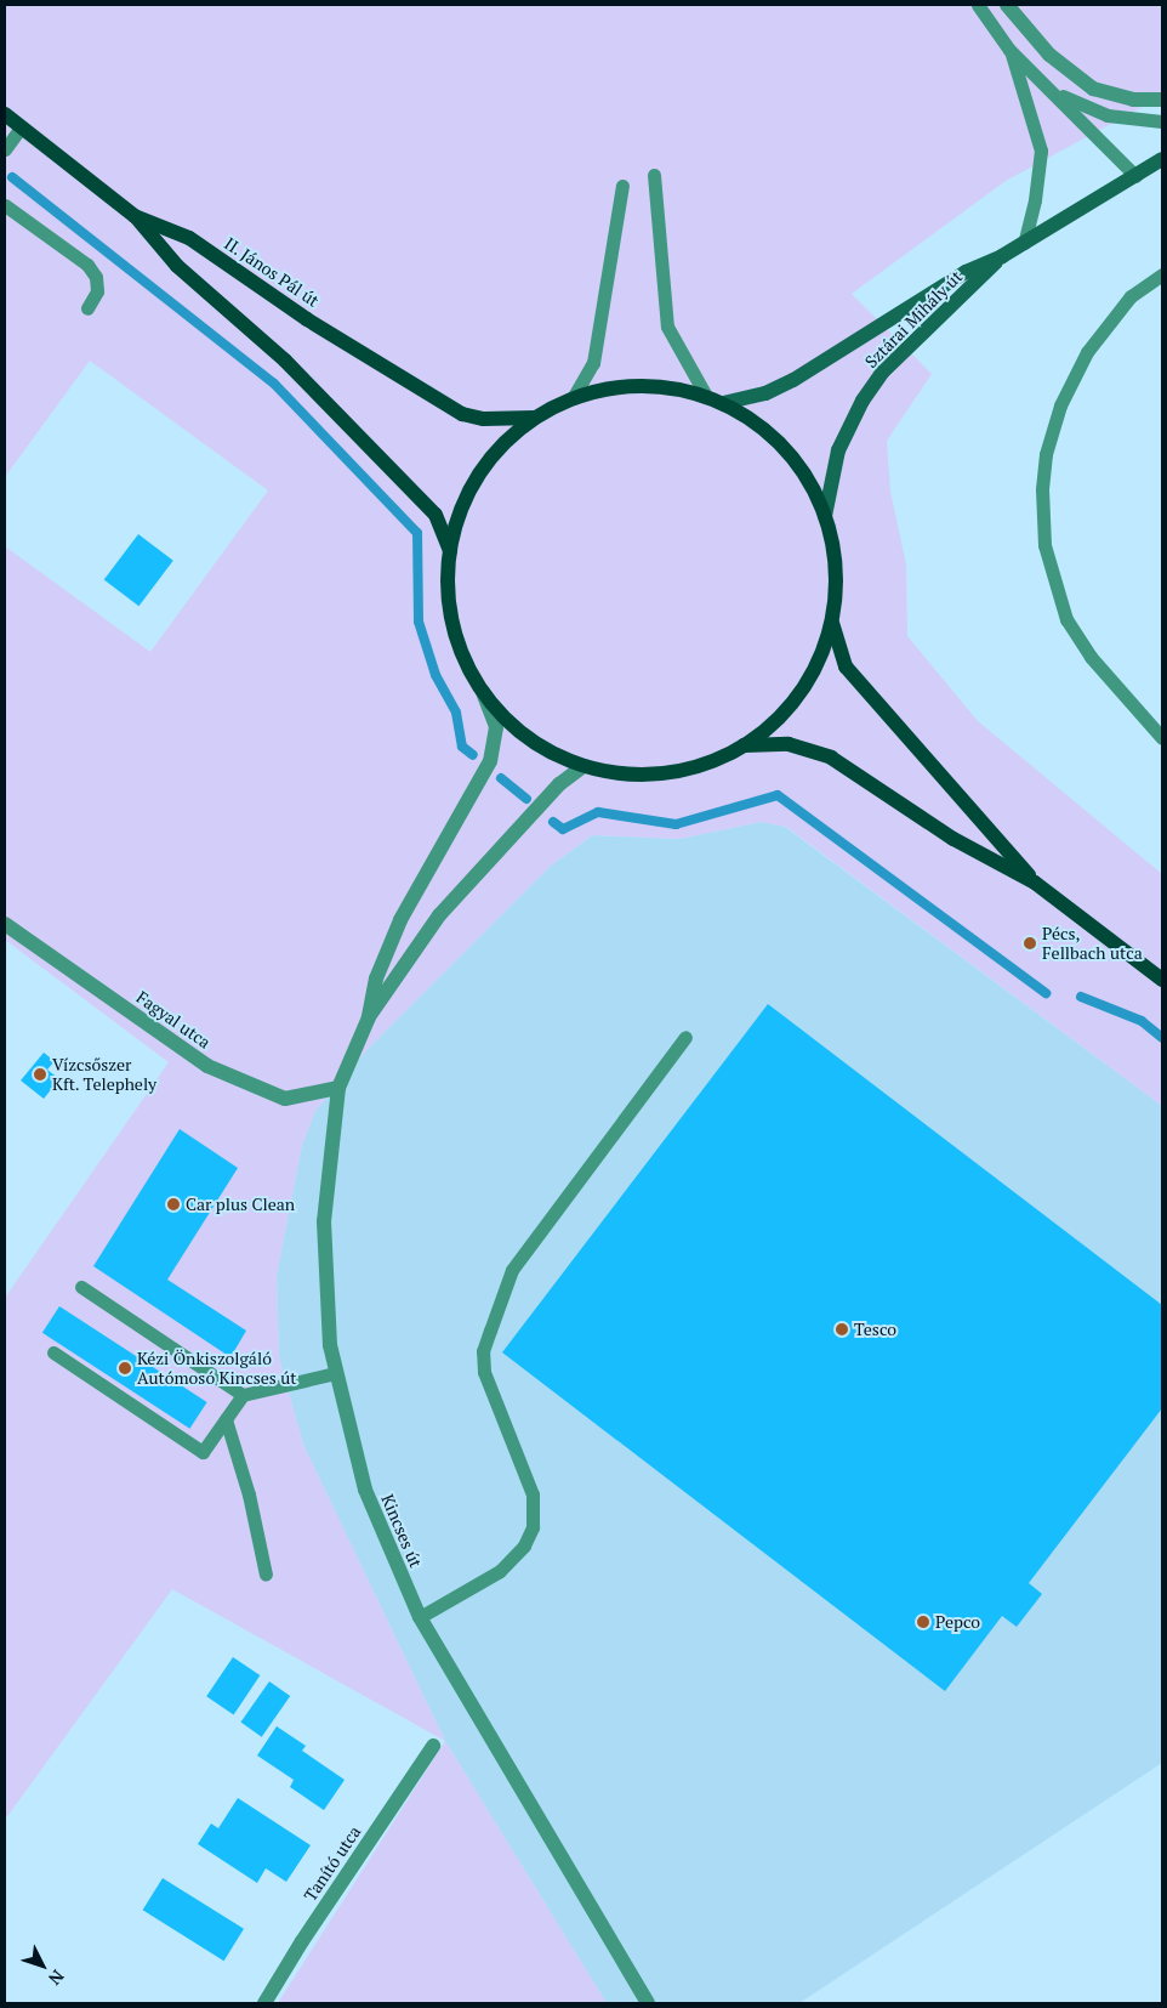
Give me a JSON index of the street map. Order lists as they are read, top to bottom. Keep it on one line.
{"streets":{"main road":["II. János Pál út"],"street":["Sztárai Mihály út","Fagyal utca","Kincses út","Tanító utca"]},"crossings":[["Fagyal utca","Kincses út"]],"places":["Pécs, Fellbach utca","Vízcsőszer Kft. Telephely","Car plus Clean","Tesco","Kézi Önkiszolgáló Autómosó Kincses út","Pepco"],"north":"bottom right"}
